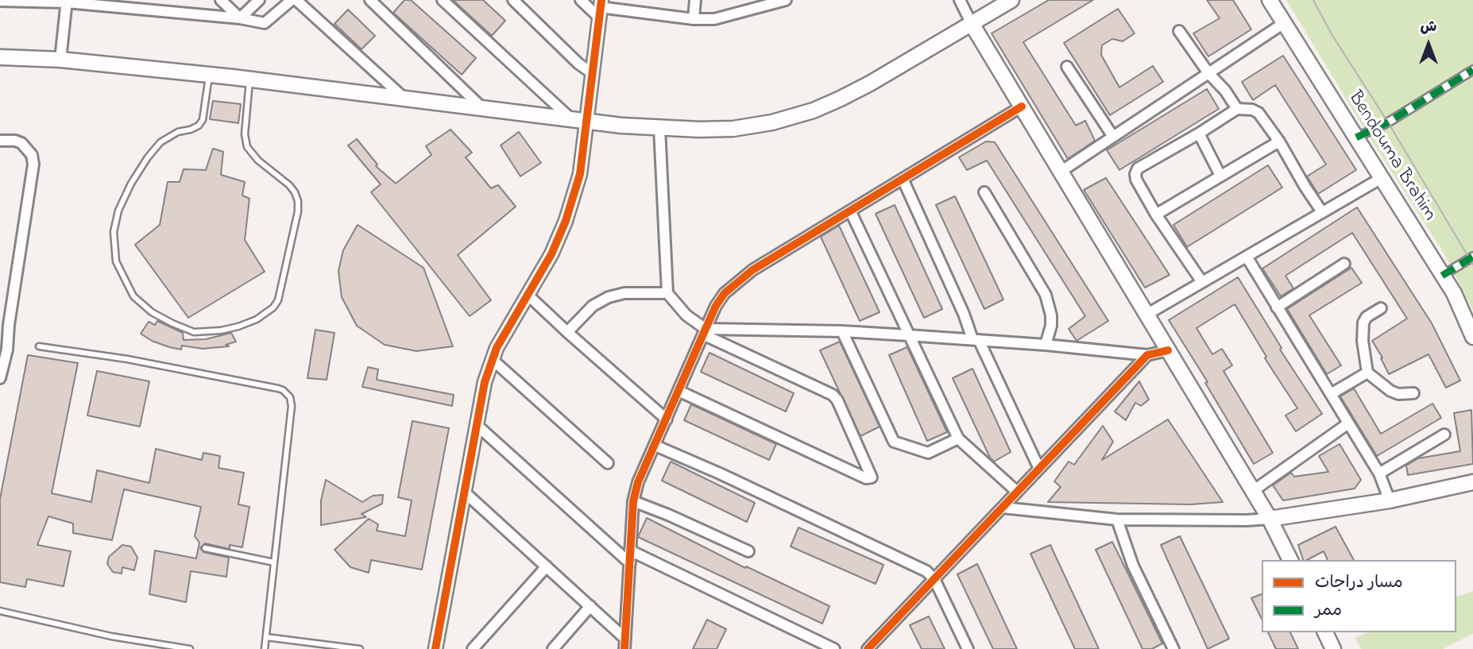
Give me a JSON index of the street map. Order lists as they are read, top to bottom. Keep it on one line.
{"streets":{"main road":["Bendouma Brahim"]},"legend":["مسار دراجات","ممر"],"north":"top"}
